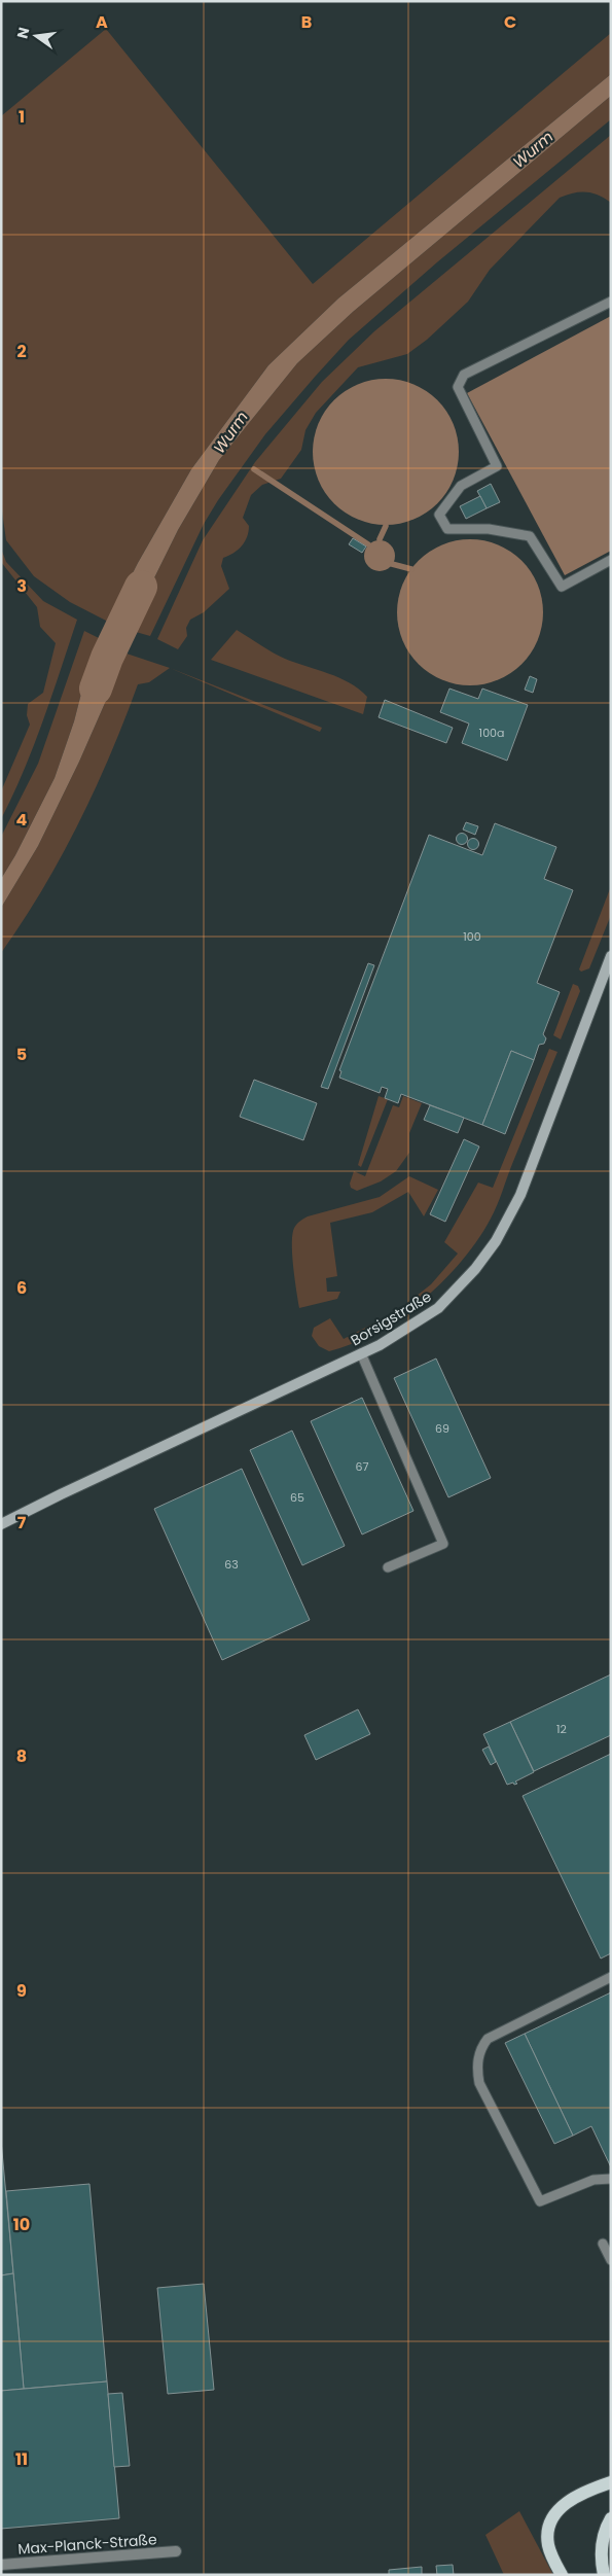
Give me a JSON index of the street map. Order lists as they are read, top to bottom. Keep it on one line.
{"streets":{"street":["Borsigstraße","Max-Planck-Straße"]},"water":["Wurm"],"house_numbers":["100a","100","69","67","65","63","12"],"north":"left","grid":{"columns":["A","B","C"],"rows":["1","2","3","4","5","6","7","8","9","10","11"]}}
